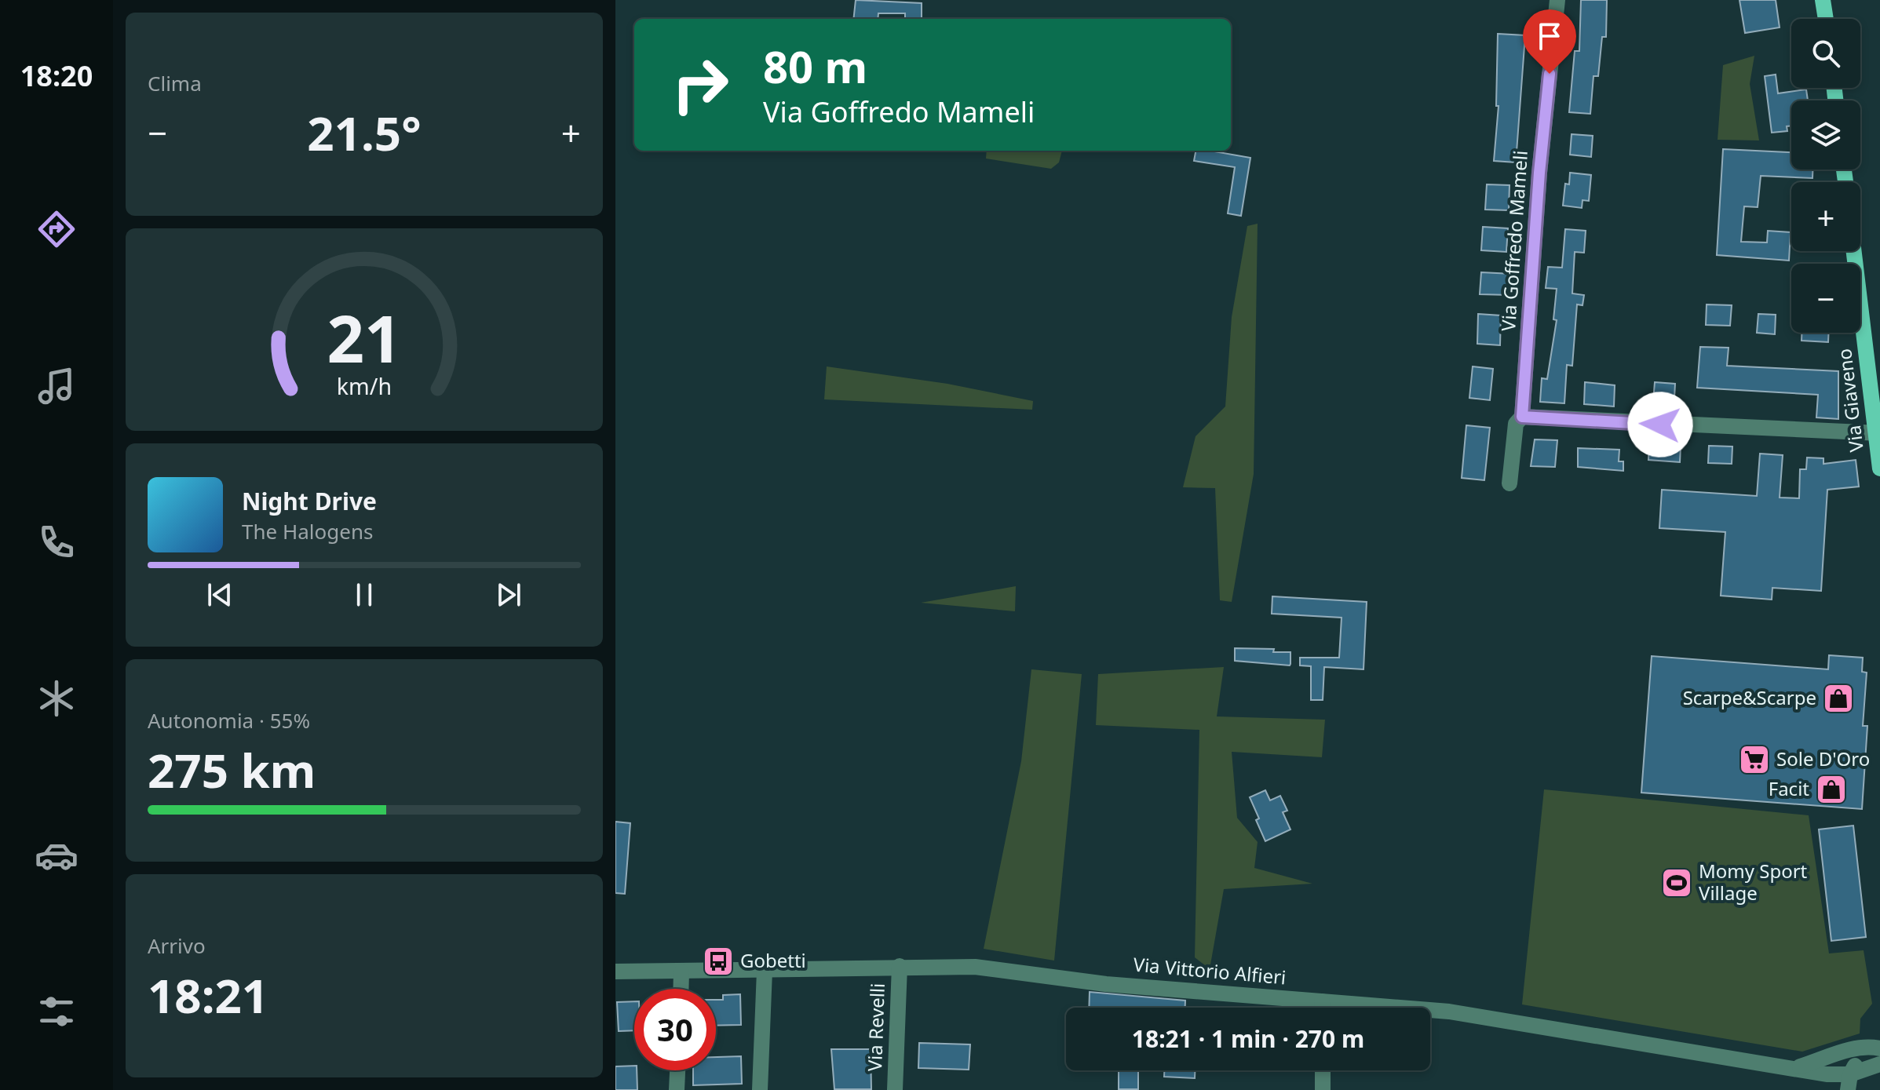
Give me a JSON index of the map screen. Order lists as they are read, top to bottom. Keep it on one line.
{"streets":{"main road":["Via Giaveno"],"street":["Via Goffredo Mameli","Via Vittorio Alfieri","Via Revelli"]},"crossings":[["Via Vittorio Alfieri","Via Revelli"]],"places":{"shop":["Scarpe&Scarpe","Facit"],"supermarket":["Sole D'Oro"],"sports":["Momy Sport Village"],"bus stop":["Gobetti"]},"page":{"tabs":"18:20","tile":["Clima",["Autonomia · 55%","275 km"],["Arrivo","18:21"]],"map_buttons":["+","−"],"turn":["80 m","Via Goffredo Mameli"],"heat":["−","21.5°","+"],"song":["Night Drive","The Halogens"],"limit":"30","trip":"18:21 · 1 min · 270 m","gauge":["21","km/h"]}}
